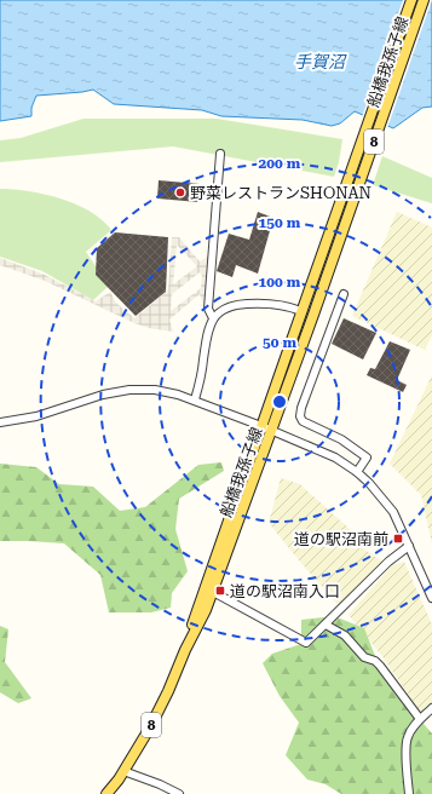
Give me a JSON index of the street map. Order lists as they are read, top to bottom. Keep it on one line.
{"streets":{"main road":["船橋我孫子線","8"]},"water":["手賀沼"],"places":{"other":["野菜レストランSHONAN"],"transit":["道の駅沼南前","道の駅沼南入口"]},"rings":["200 m","150 m","100 m","50 m"]}
